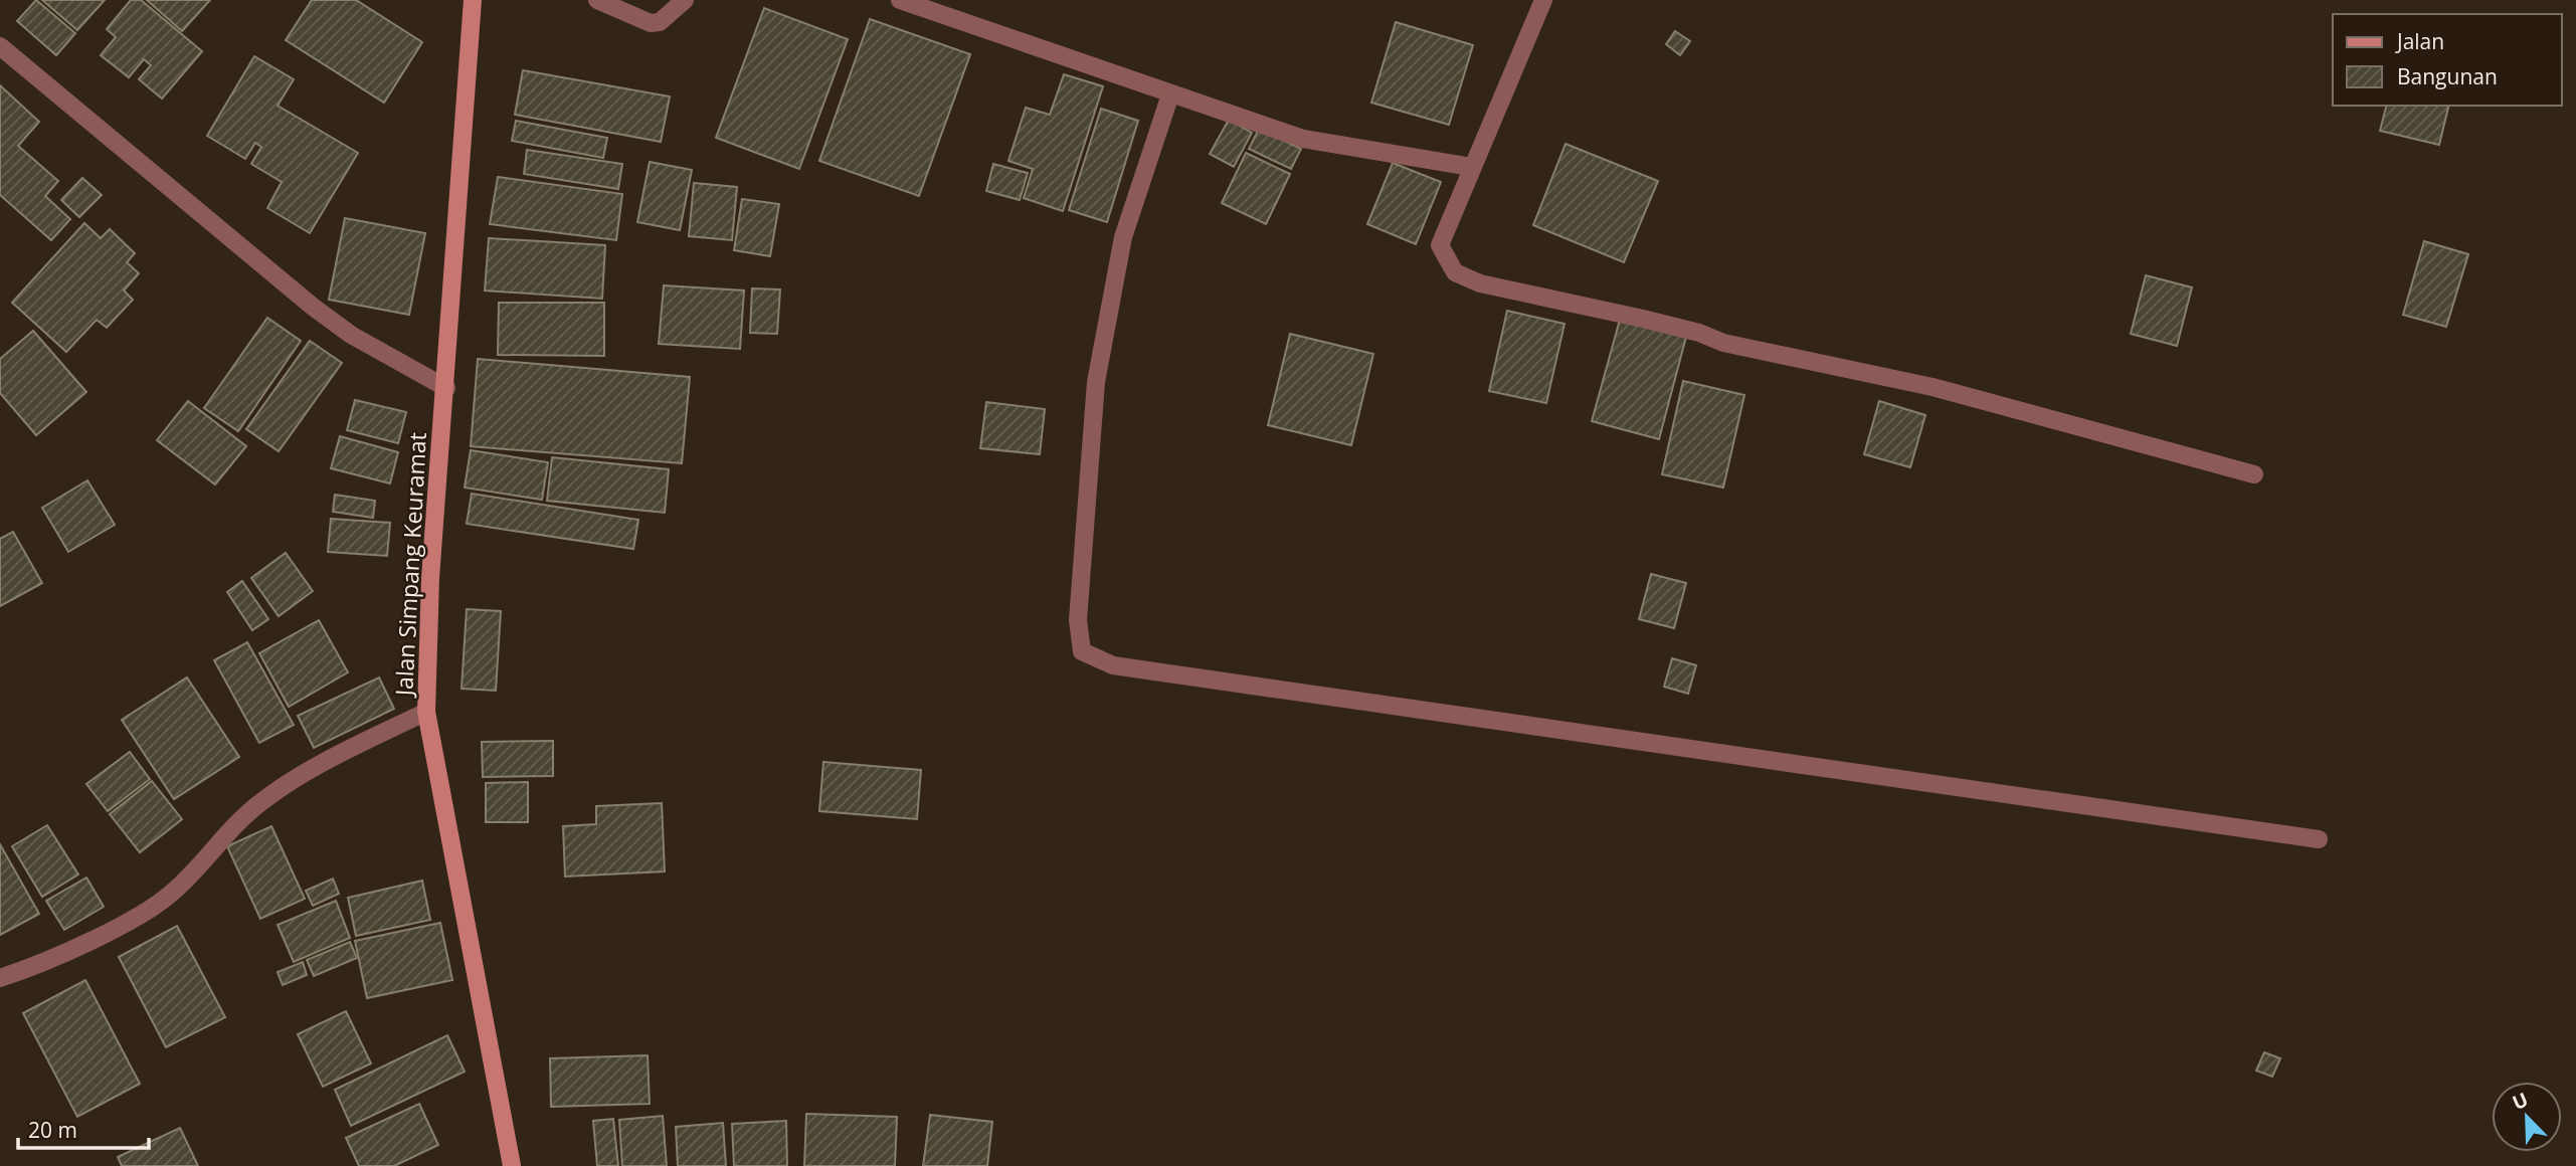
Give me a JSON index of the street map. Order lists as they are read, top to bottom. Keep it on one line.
{"streets":{"main road":["Jalan Simpang Keuramat"]},"legend":["Jalan","Bangunan"],"scale_bar":"20 m","north":"top left"}
